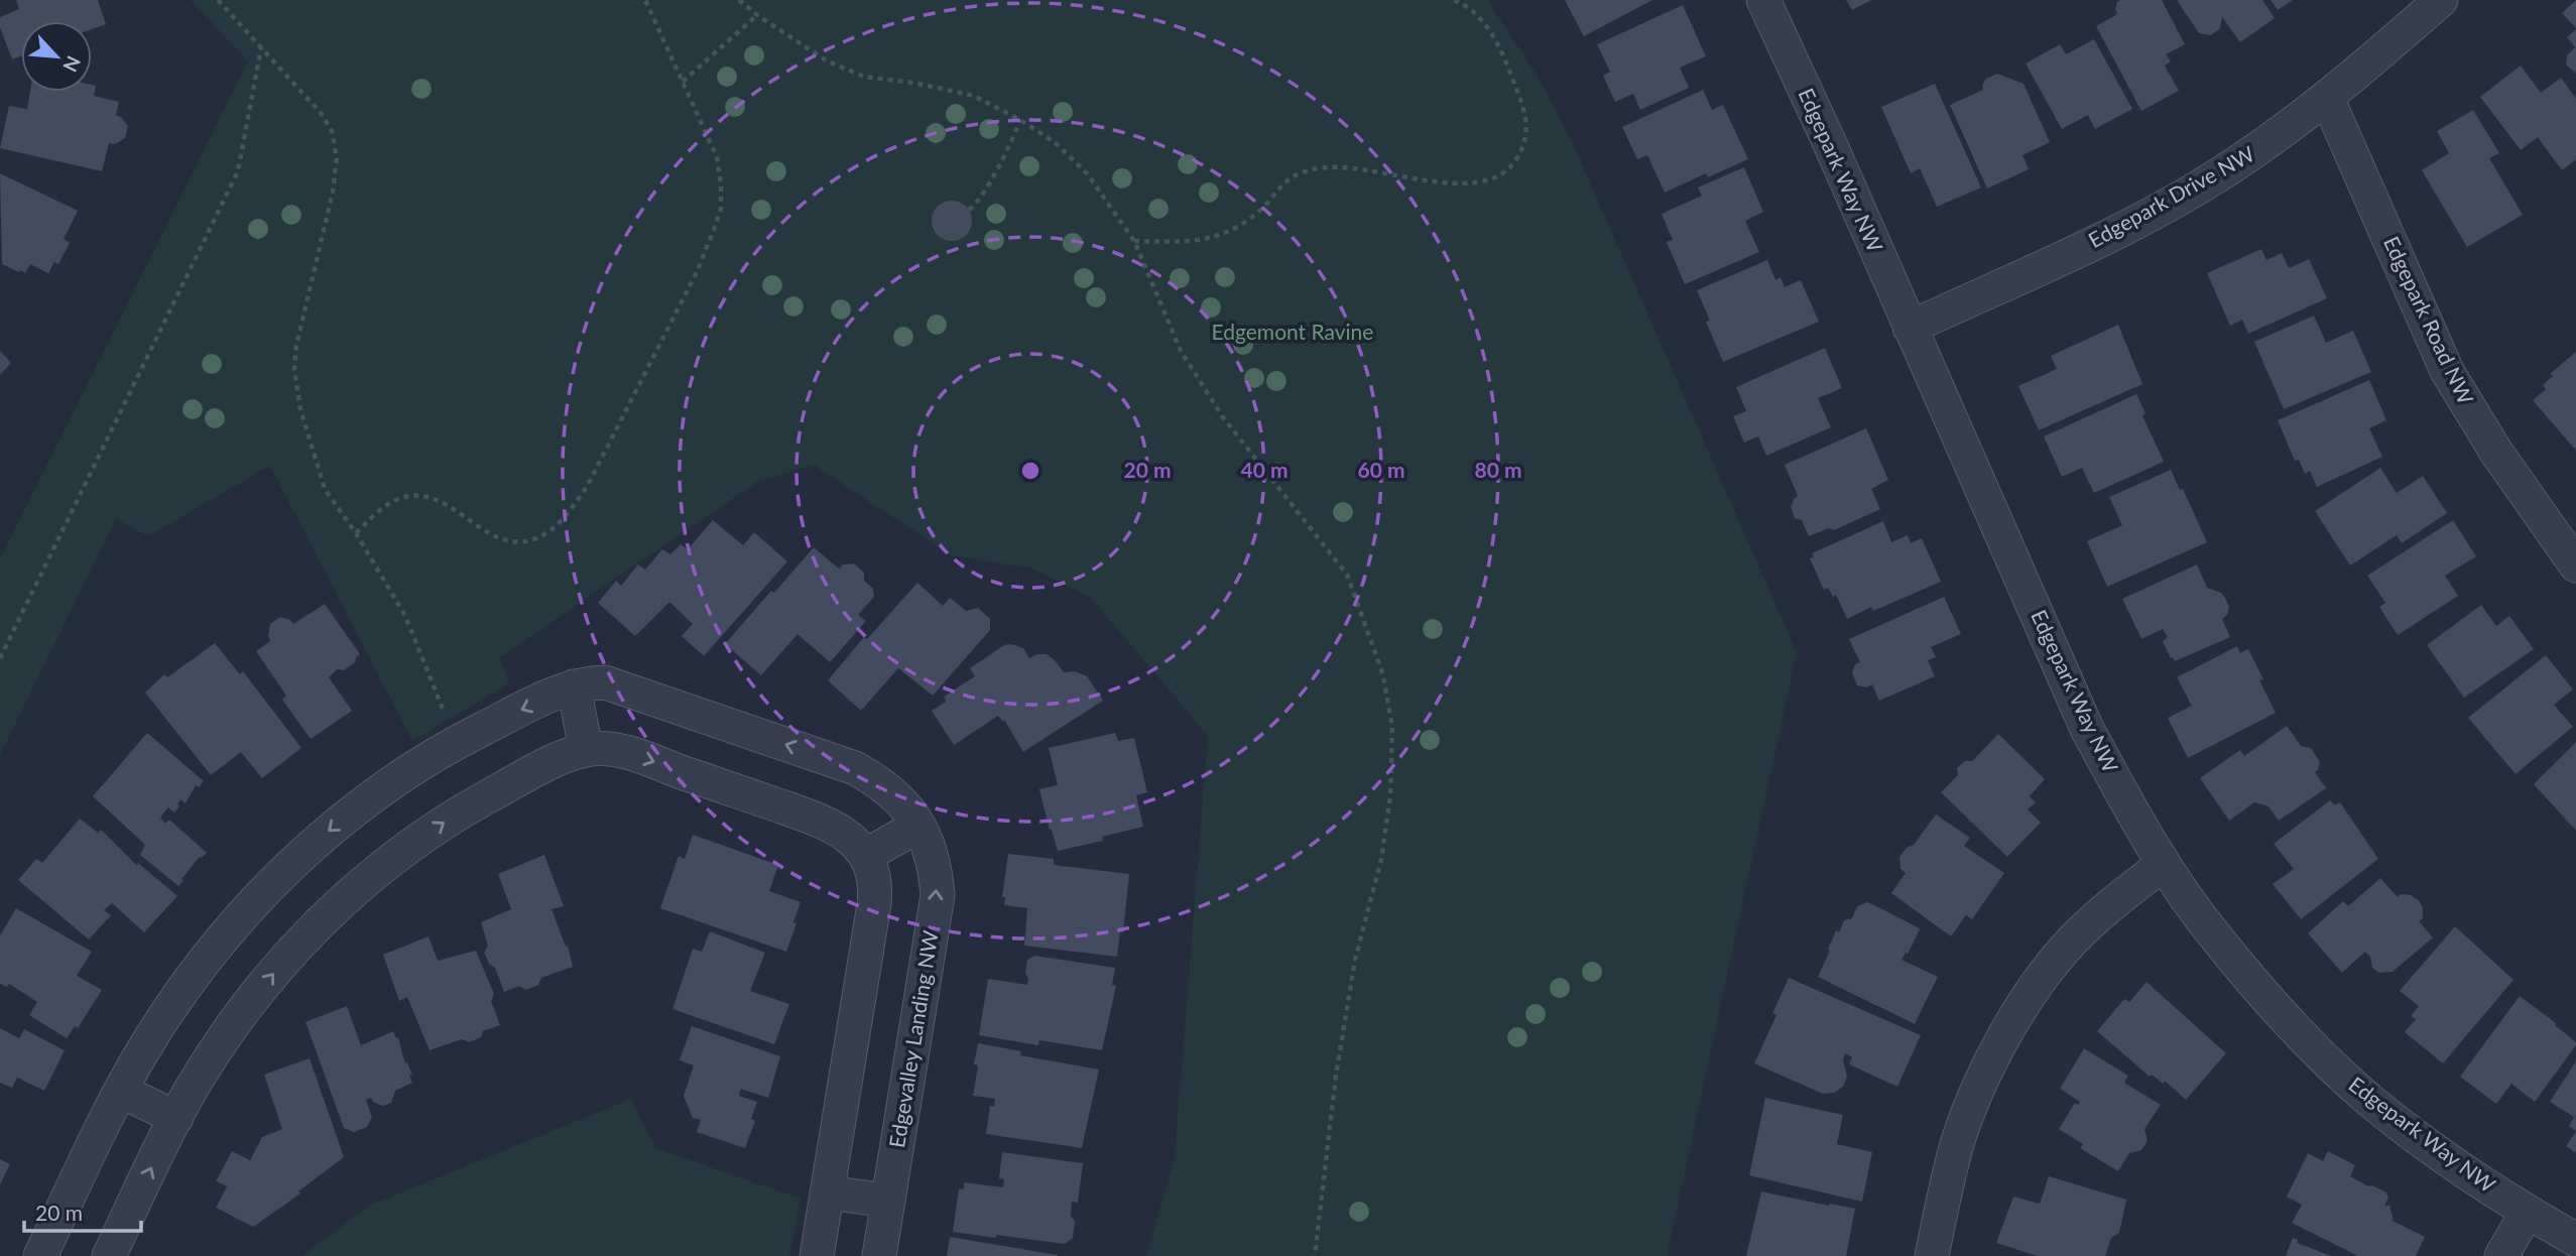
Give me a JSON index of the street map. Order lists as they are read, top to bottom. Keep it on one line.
{"streets":{"street":["Edgepark Way NW","Edgepark Drive NW","Edgepark Road NW","Edgevalley Landing NW"]},"crossings":[["Edgepark Way NW","Edgepark Drive NW"],["Edgepark Drive NW","Edgepark Road NW"]],"parks":["Edgemont Ravine"],"scale_bar":"20 m","north":"bottom right","rings":["20 m","40 m","60 m","80 m"]}
